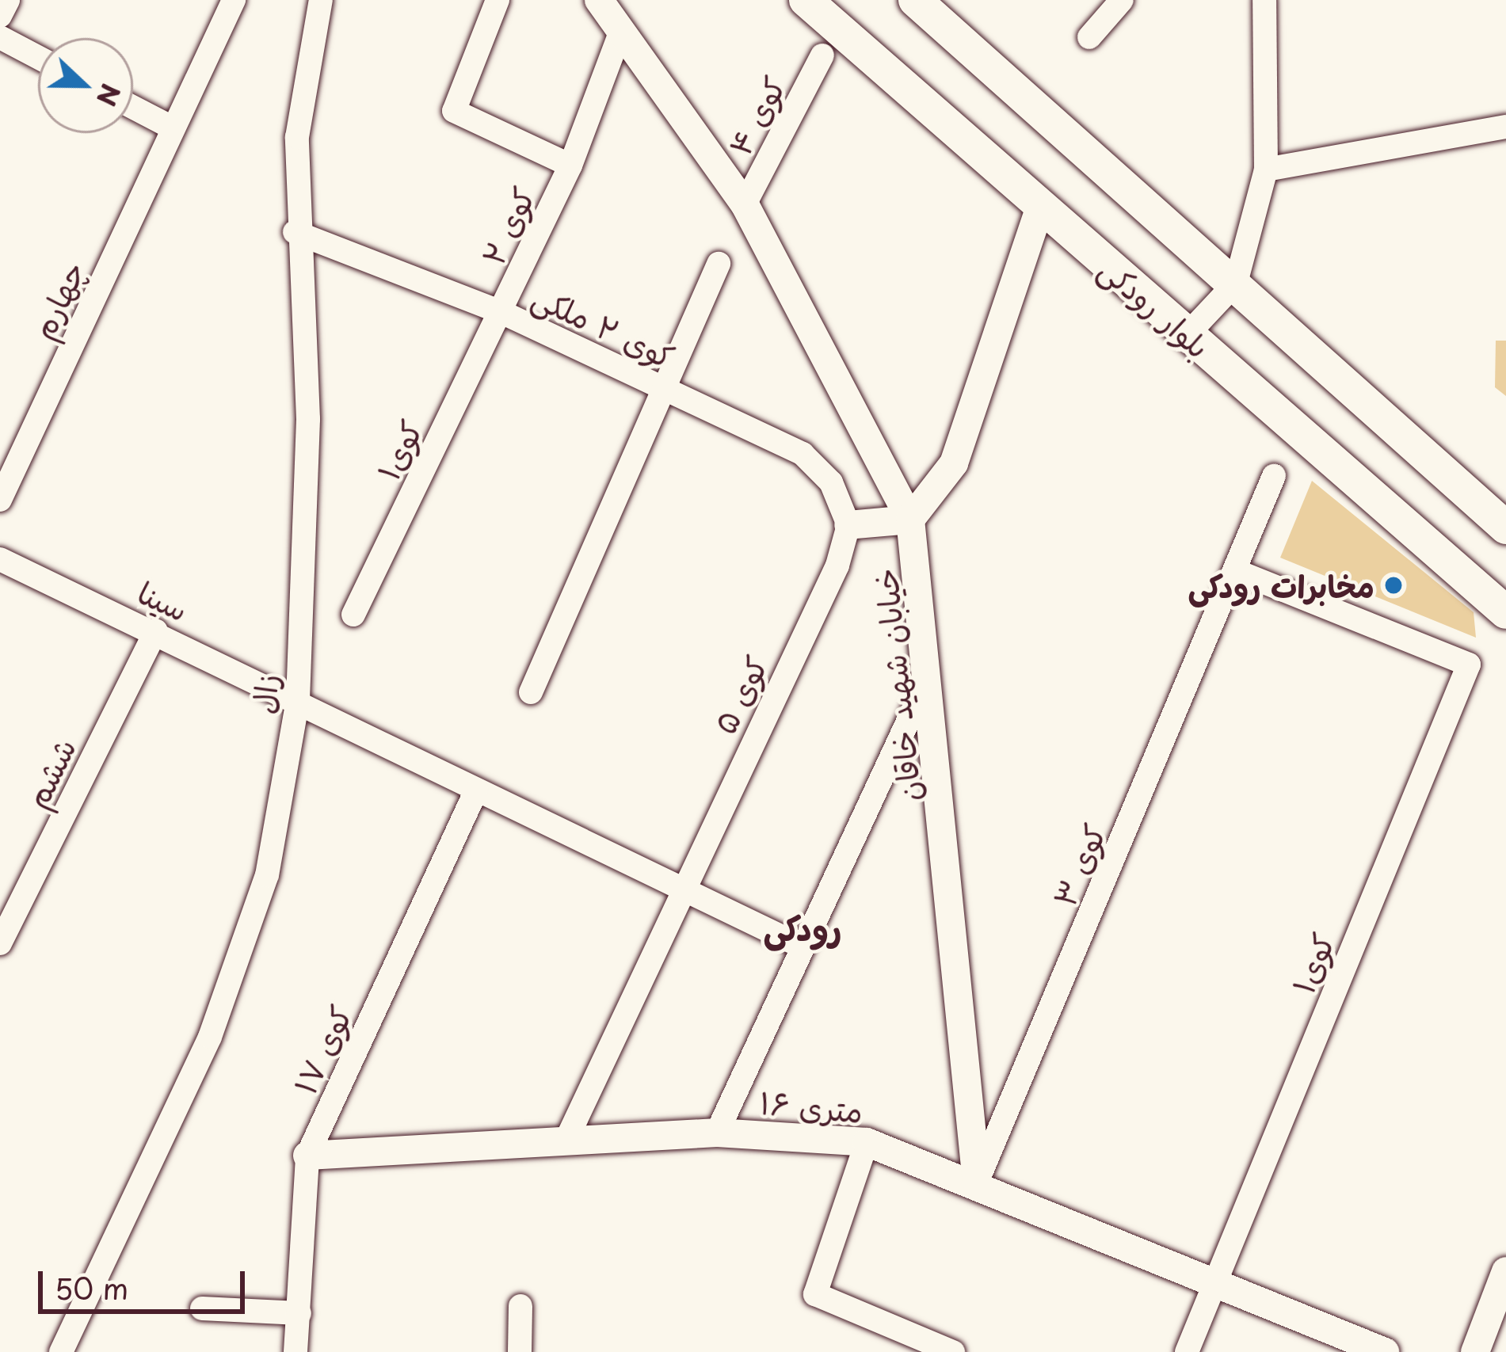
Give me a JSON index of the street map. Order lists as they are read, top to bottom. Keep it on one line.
{"streets":{"main road":["بلوار رودکی"],"street":["کوی ۴","کوی ۲","چهارم","کوی ۲ ملکی","کوی۱","سینا","خیابان شهید خاقان","زال","کوی ۵","ششم","کوی ۳","کوی ۱۷","۱۶ متری"]},"crossings":[["کوی ۲","کوی ۲ ملکی"],["کوی ۲","کوی۱"],["کوی ۲ ملکی","کوی۱"],["کوی ۲ ملکی","زال"],["کوی ۲ ملکی","کوی ۵"],["کوی۱","کوی ۳"],["کوی۱","۱۶ متری"],["سینا","زال"],["سینا","کوی ۵"],["سینا","ششم"],["سینا","کوی ۱۷"],["خیابان شهید خاقان","کوی ۳"],["خیابان شهید خاقان","۱۶ متری"],["کوی ۵","۱۶ متری"],["کوی ۳","۱۶ متری"],["کوی ۱۷","۱۶ متری"]],"districts":["رودکی"],"places":["مخابرات رودکی"],"scale_bar":"50 m","north":"right"}
